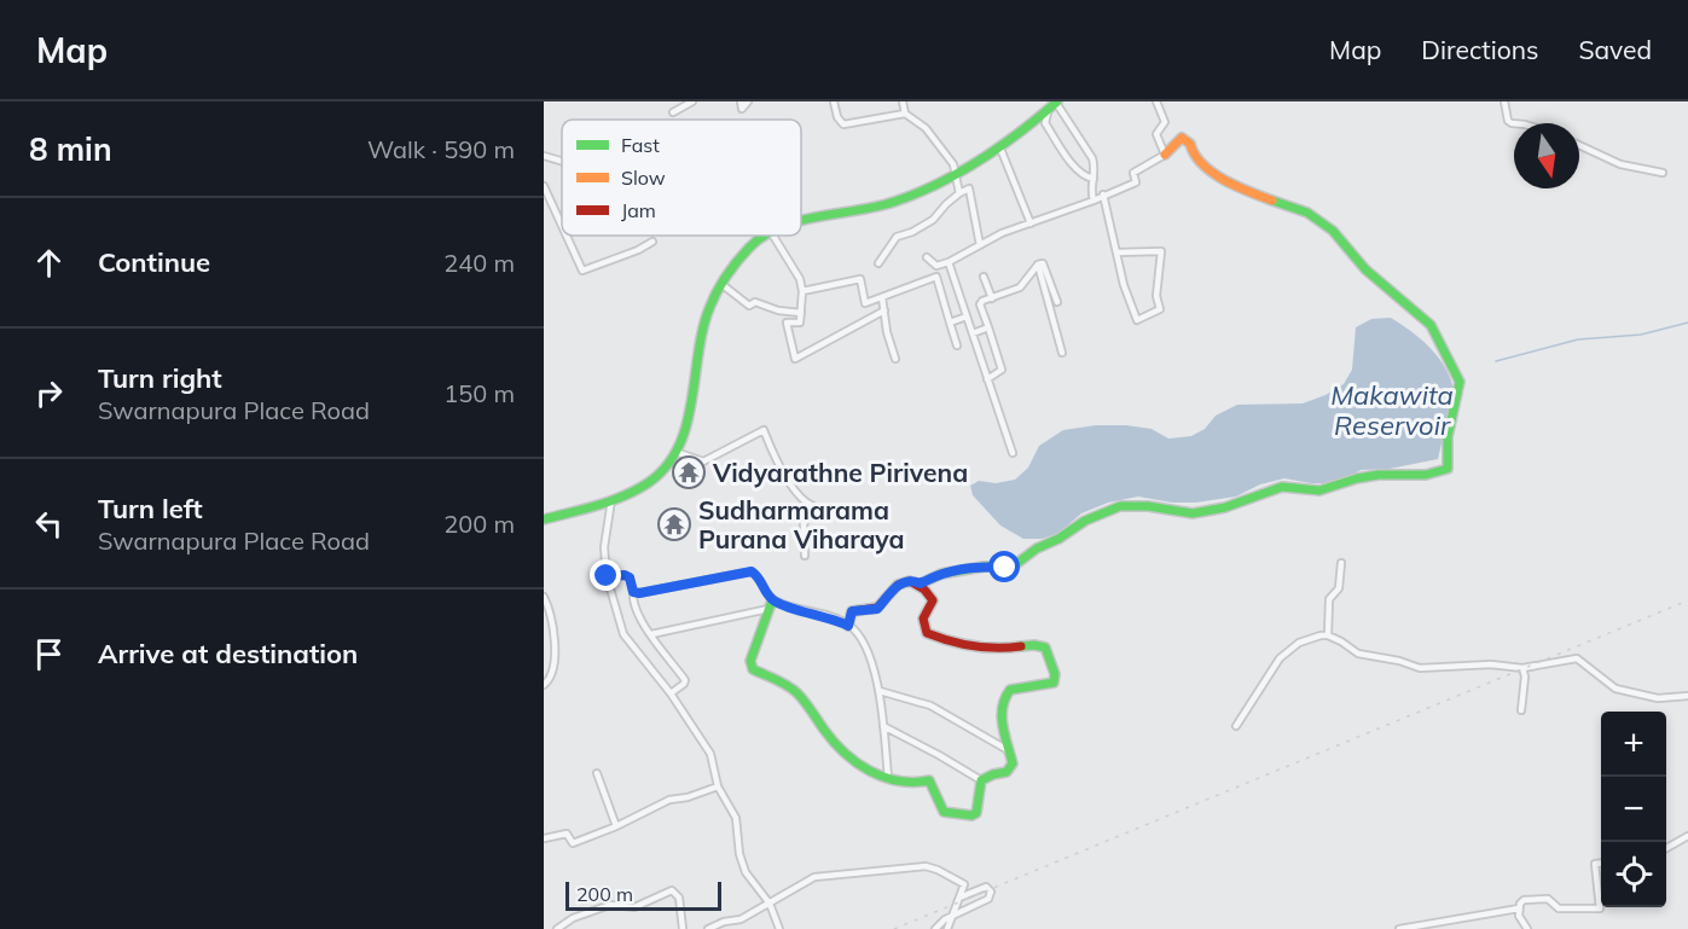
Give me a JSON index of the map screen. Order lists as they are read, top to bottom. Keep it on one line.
{"water":["Makawita Reservoir"],"places":{"temple":["Vidyarathne Pirivena","Sudharmarama Purana Viharaya"]},"legend":["Fast","Slow","Jam"],"scale_bar":"200 m","north":"bottom","page":{"header":"Map","nav":["Map","Directions","Saved"],"heading":["8 min","Walk · 590 m"],"list":[["Continue","240 m"],["Turn right","Swarnapura Place Road","150 m"],["Turn left","Swarnapura Place Road","200 m"],"Arrive at destination"],"map_buttons":["+","−"],"scale":"200 m"}}
